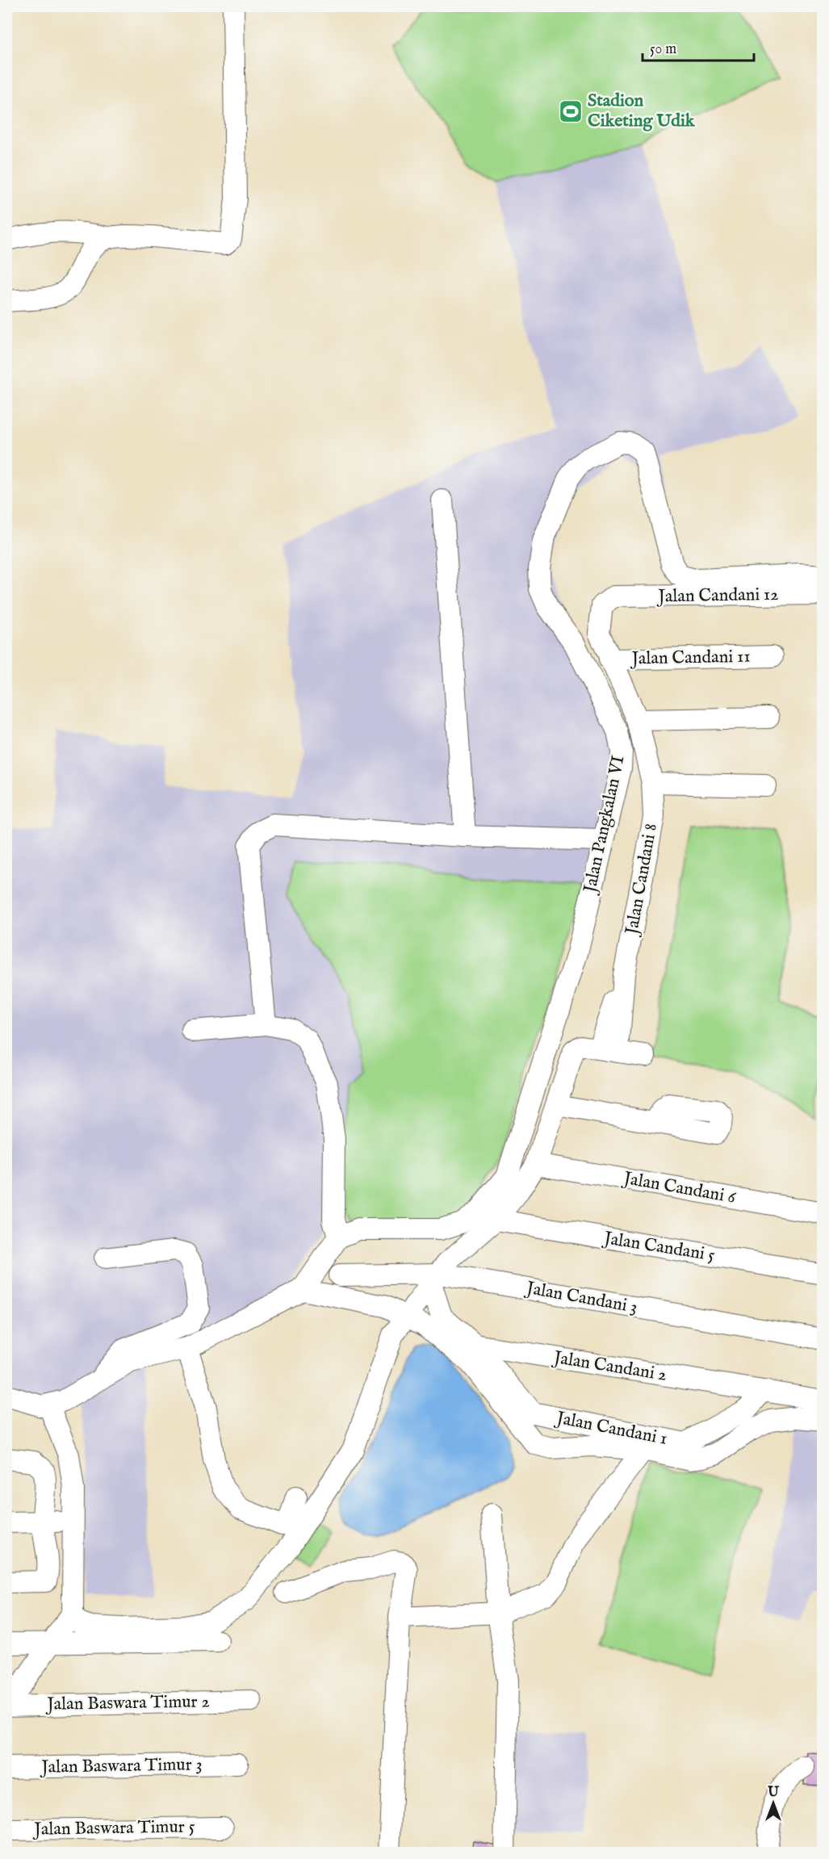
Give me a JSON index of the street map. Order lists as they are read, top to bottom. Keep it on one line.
{"streets":{"street":["Jalan Candani 12","Jalan Candani 11","Jalan Pangkalan VI","Jalan Candani 8","Jalan Candani 6","Jalan Candani 5","Jalan Candani 3","Jalan Candani 2","Jalan Candani 1","Jalan Baswara Timur 2","Jalan Baswara Timur 3","Jalan Baswara Timur 5"]},"crossings":[["Jalan Candani 12","Jalan Candani 8"],["Jalan Candani 11","Jalan Candani 8"],["Jalan Candani 8","Jalan Candani 6"],["Jalan Candani 8","Jalan Candani 5"],["Jalan Candani 8","Jalan Candani 3"],["Jalan Candani 2","Jalan Candani 1"]],"places":{"sports":["Stadion Ciketing Udik"]},"scale_bar":"50 m","north":"top"}
